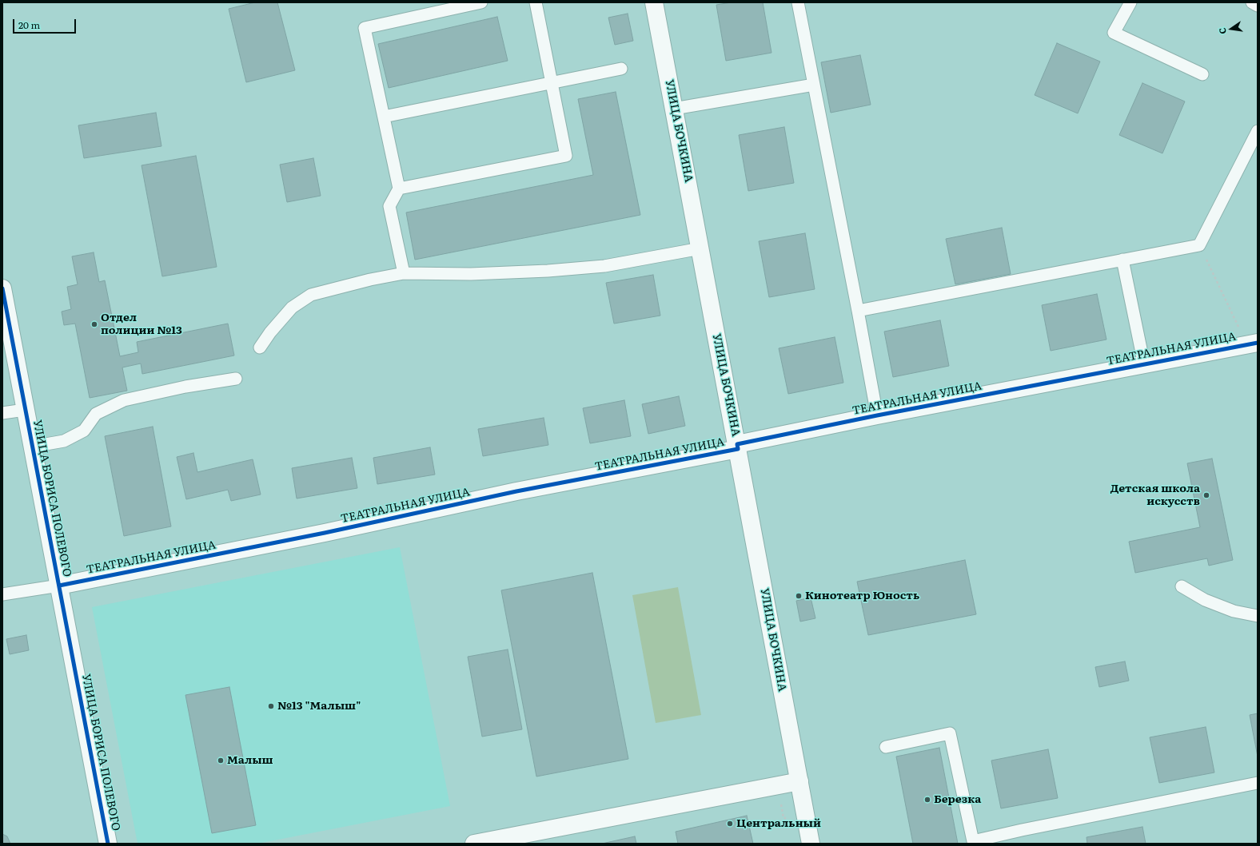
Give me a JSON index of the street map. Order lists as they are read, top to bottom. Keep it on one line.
{"streets":{"street":["УЛИЦА БОЧКИНА","ТЕАТРАЛЬНАЯ УЛИЦА","УЛИЦА БОРИСА ПОЛЕВОГО"]},"crossings":[["УЛИЦА БОЧКИНА","ТЕАТРАЛЬНАЯ УЛИЦА"],["ТЕАТРАЛЬНАЯ УЛИЦА","УЛИЦА БОРИСА ПОЛЕВОГО"]],"places":["Отдел полиции №13","Детская школа искусств","Кинотеатр Юность","№13 \"Малыш\"","Малыш","Березка","Центральный"],"scale_bar":"20 m","north":"left"}
